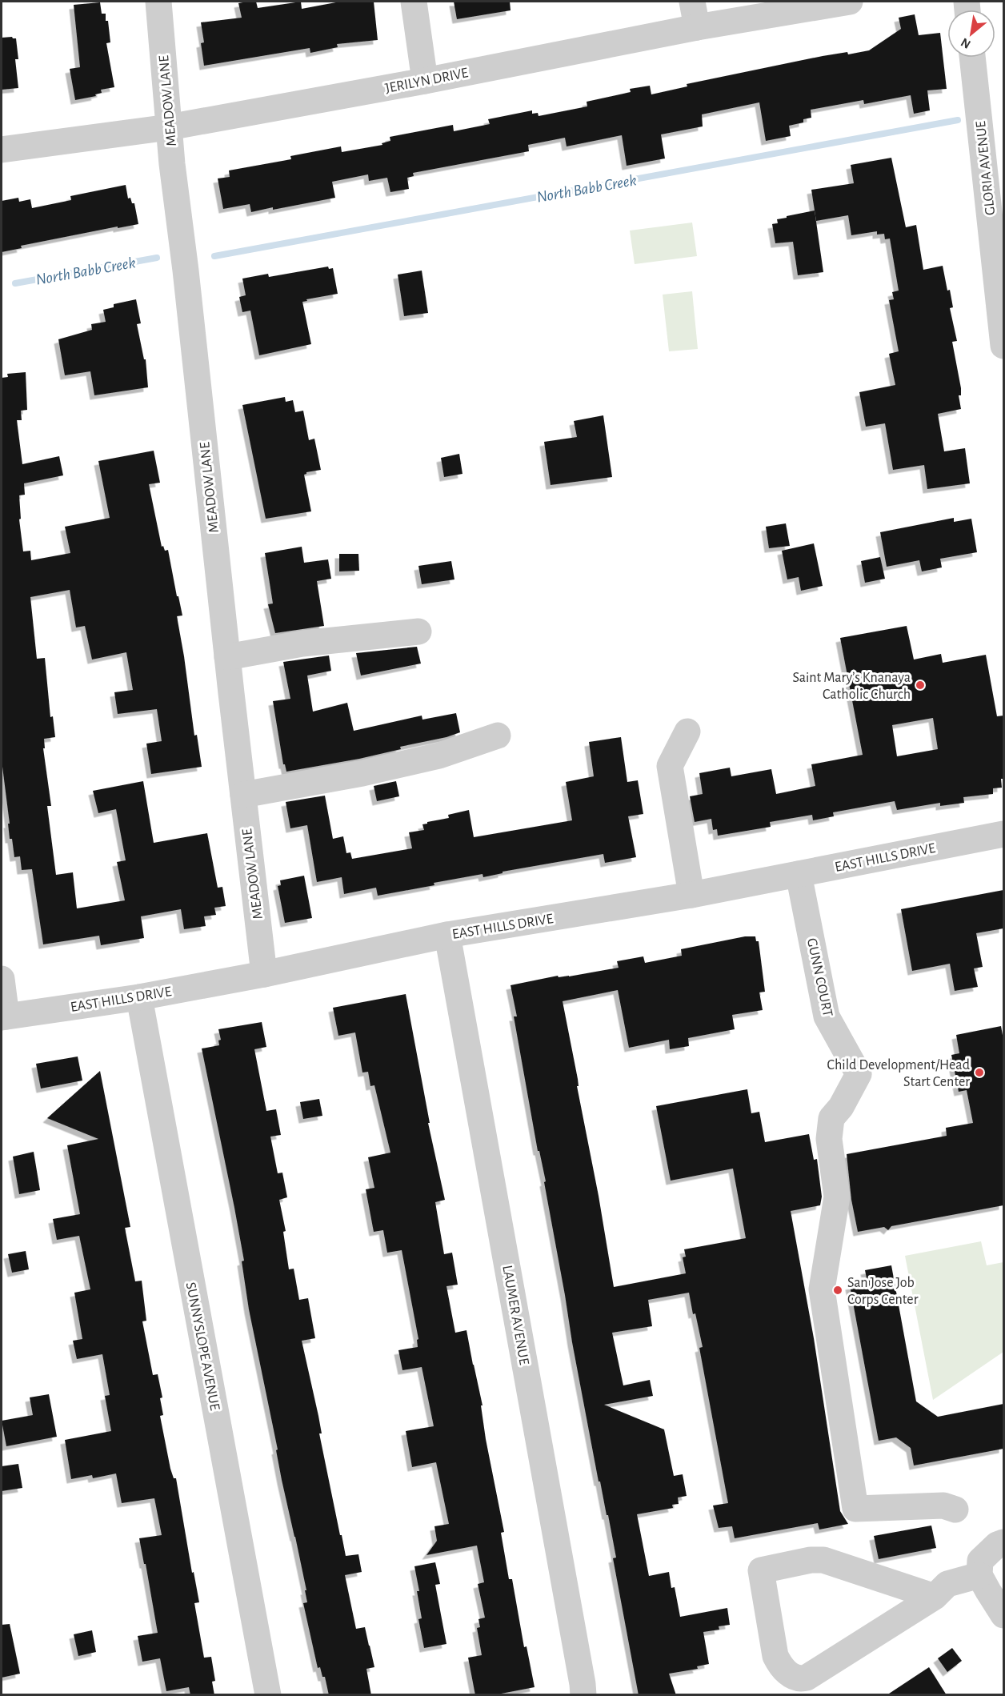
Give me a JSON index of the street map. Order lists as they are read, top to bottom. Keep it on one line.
{"streets":{"street":["JERILYN DRIVE","MEADOW LANE","GLORIA AVENUE","EAST HILLS DRIVE","GUNN COURT","LAUMER AVENUE","SUNNYSLOPE AVENUE"]},"crossings":[["JERILYN DRIVE","MEADOW LANE"],["MEADOW LANE","EAST HILLS DRIVE"],["EAST HILLS DRIVE","GUNN COURT"],["EAST HILLS DRIVE","LAUMER AVENUE"],["EAST HILLS DRIVE","SUNNYSLOPE AVENUE"]],"water":["North Babb Creek"],"places":["Saint Mary’s Knanaya Catholic Church","Child Development/Head Start Center","San Jose Job Corps Center"],"north":"bottom left"}
